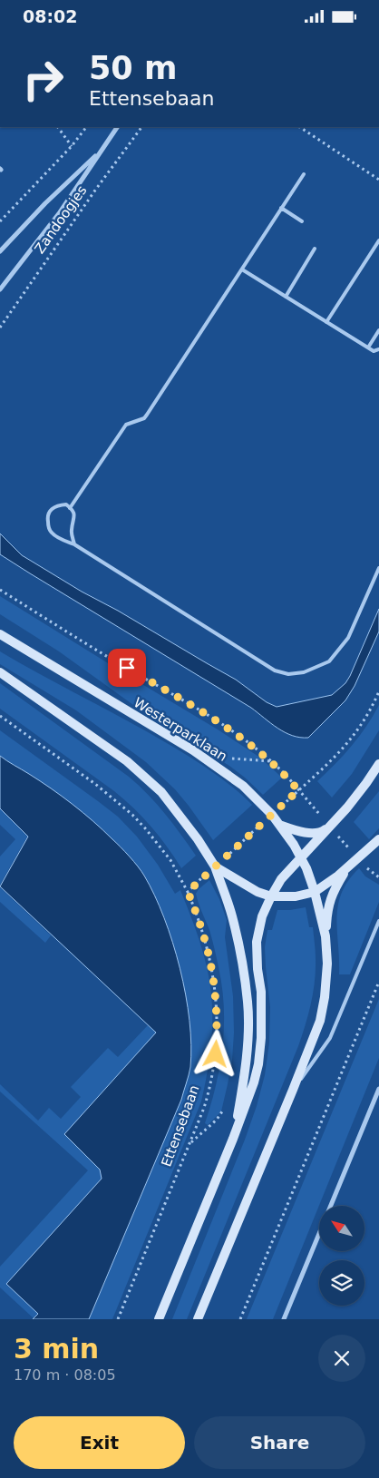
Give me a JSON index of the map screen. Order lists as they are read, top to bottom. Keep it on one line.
{"streets":{"main road":["Westerparklaan"],"street":["Zandoogjes"],"path":["Ettensebaan"]},"north":"top left","page":{"status":"08:02","turn":["50 m","Ettensebaan"],"heading":["3 min","170 m · 08:05"],"buttons":["Exit","Share"]}}
